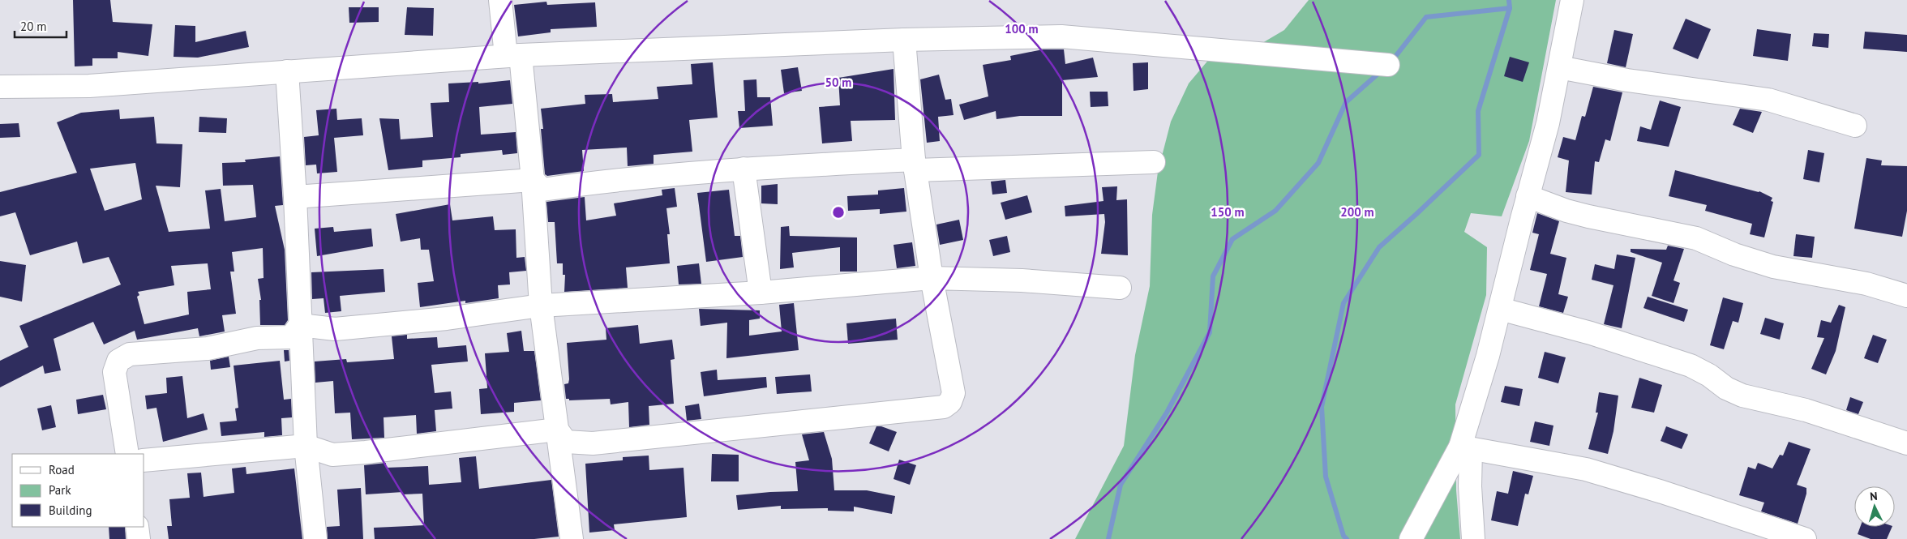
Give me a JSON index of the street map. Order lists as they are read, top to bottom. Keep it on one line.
{"legend":["Road","Park","Building"],"scale_bar":"20 m","north":"top","rings":["100 m","50 m","150 m","200 m"]}
